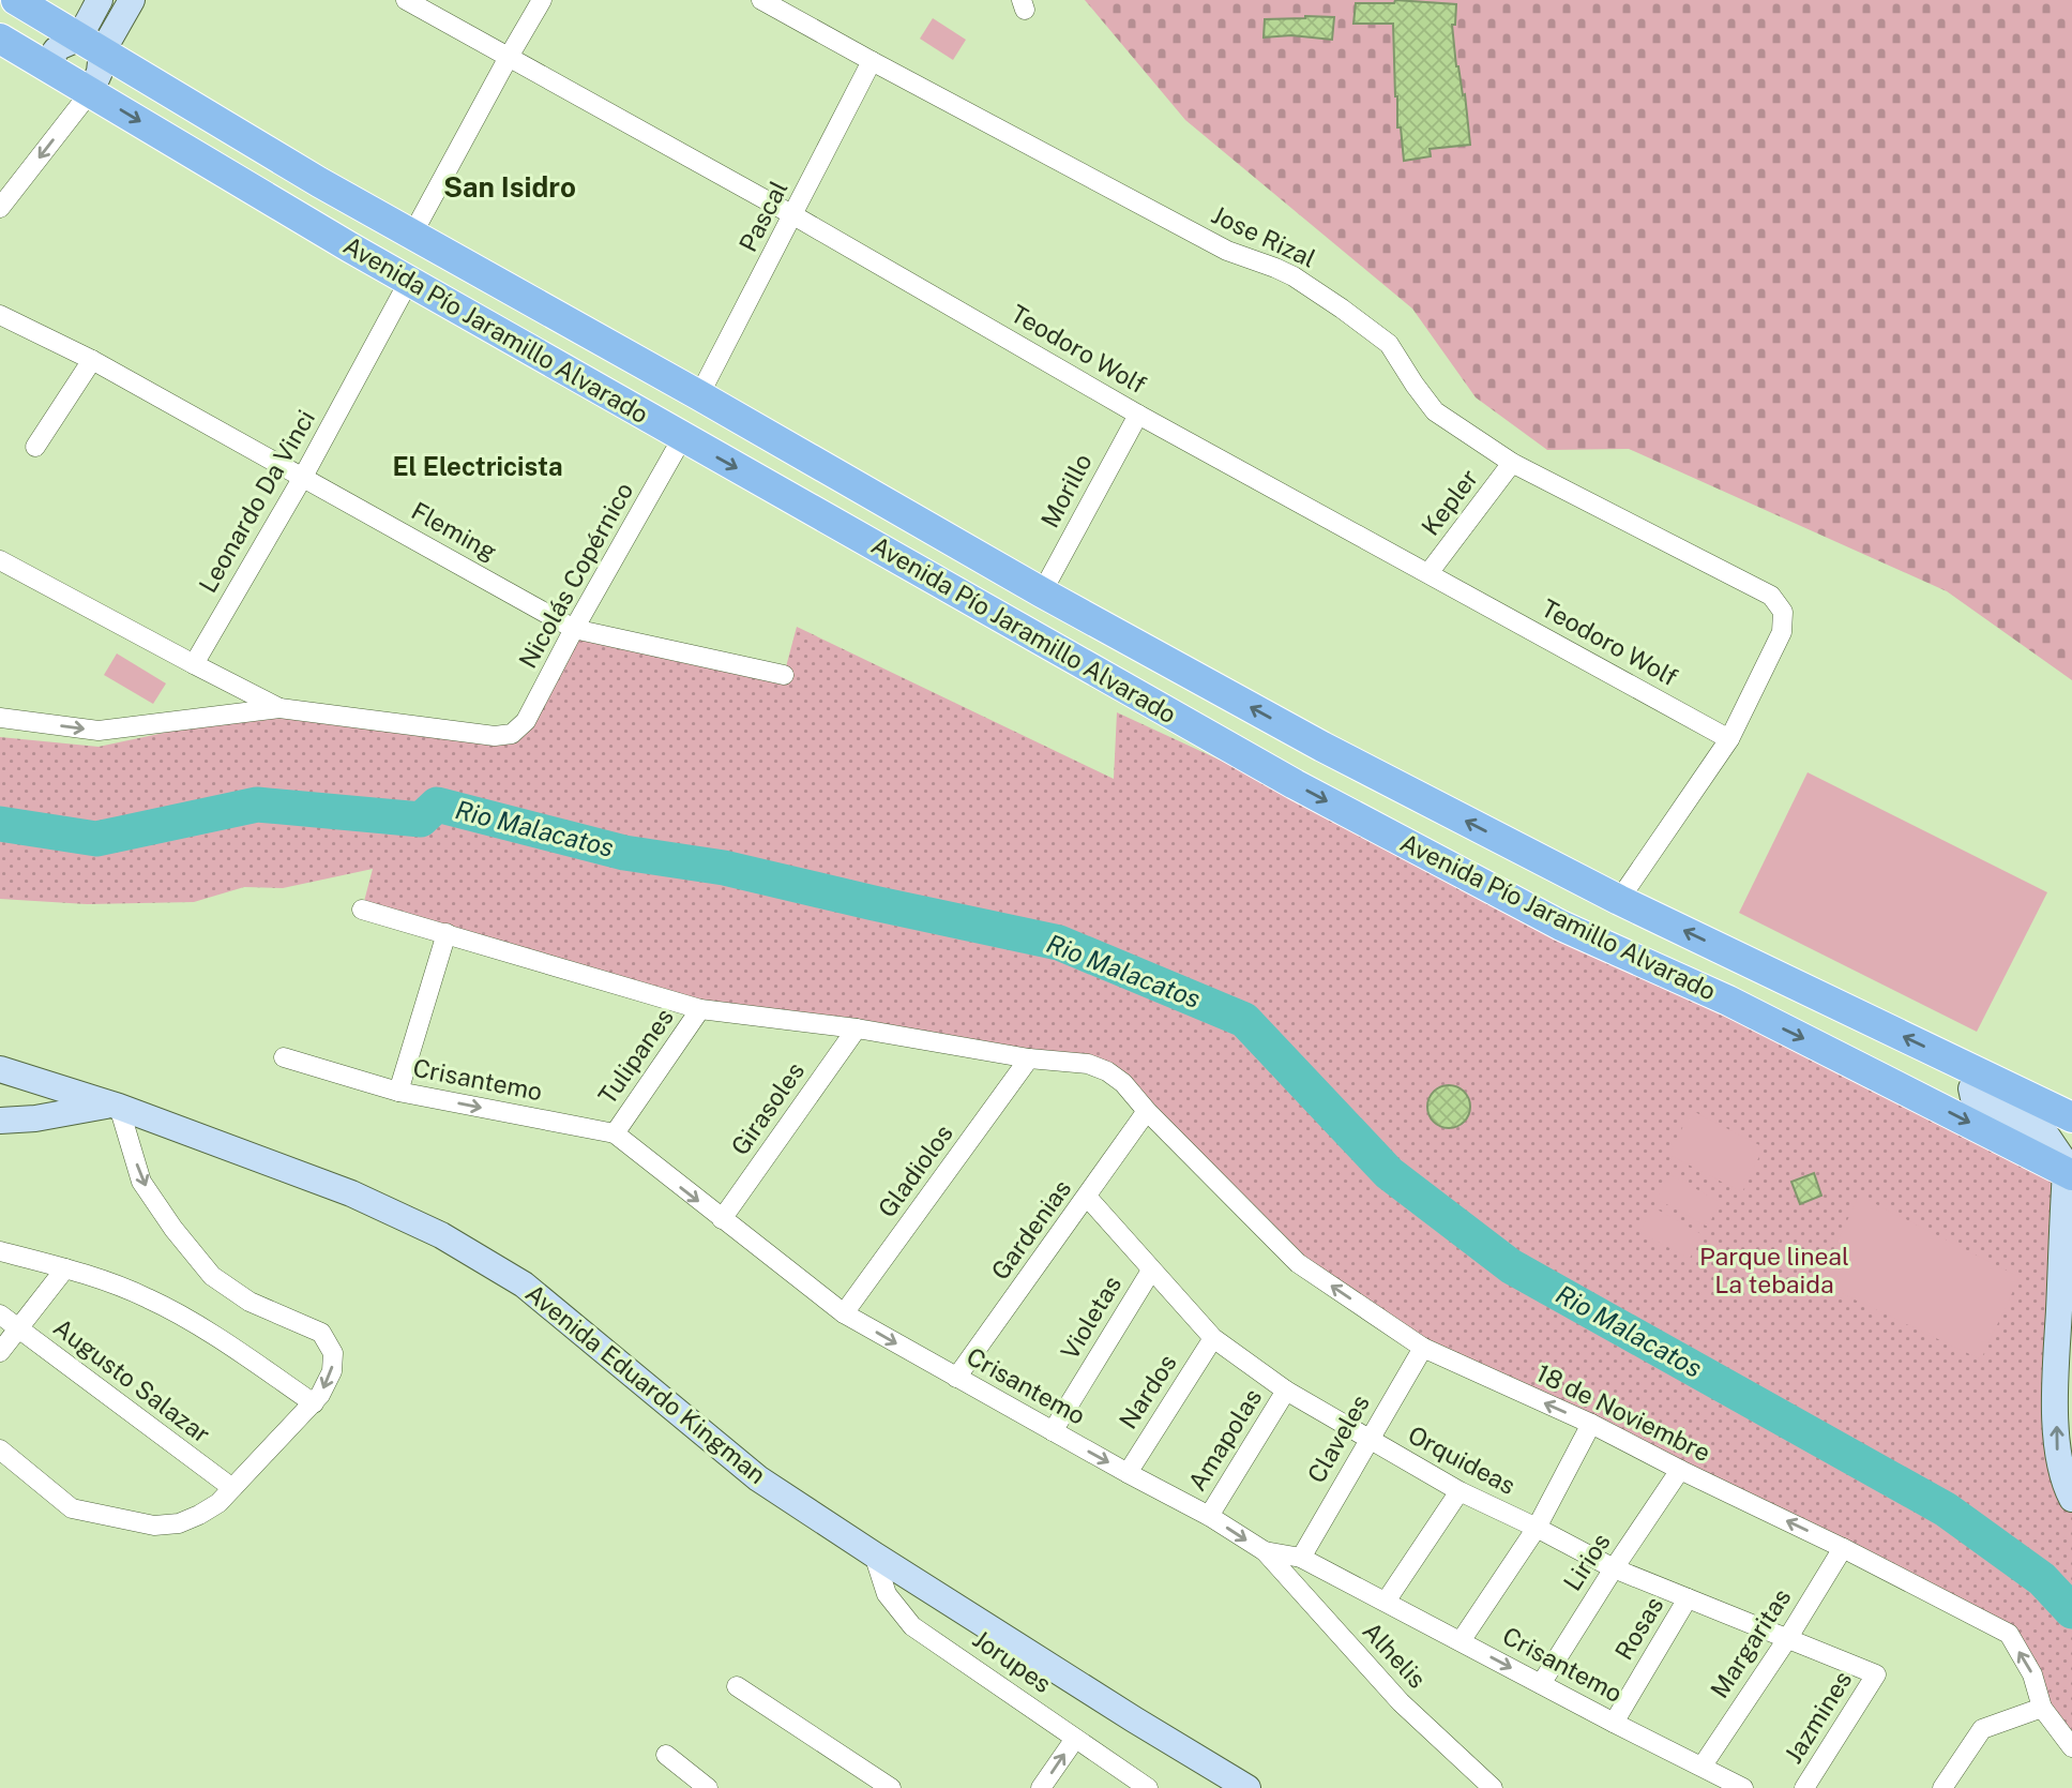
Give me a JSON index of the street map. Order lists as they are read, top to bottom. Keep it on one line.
{"streets":{"main road":["Avenida Pío Jaramillo Alvarado","Avenida Eduardo Kingman"],"street":["Pascal","Jose Rizal","Teodoro Wolf","Morillo","Leonardo Da Vinci","Kepler","Fleming","Nicolás Copérnico","Tulipanes","Crisantemo","Girasoles","Gladiolos","Gardenias","Violetas","Augusto Salazar","Nardos","18 de Noviembre","Claveles","Amapolas","Orquideas","Lirios","Rosas","Margaritas","Alhelis","Jorupes","Jazmines"]},"crossings":[["Pascal","Jose Rizal"],["Pascal","Avenida Pío Jaramillo Alvarado"],["Pascal","Teodoro Wolf"],["Jose Rizal","Teodoro Wolf"],["Jose Rizal","Kepler"],["Avenida Pío Jaramillo Alvarado","Morillo"],["Avenida Pío Jaramillo Alvarado","Leonardo Da Vinci"],["Avenida Pío Jaramillo Alvarado","Nicolás Copérnico"],["Teodoro Wolf","Morillo"],["Teodoro Wolf","Kepler"],["Leonardo Da Vinci","Fleming"],["Fleming","Nicolás Copérnico"],["Tulipanes","Crisantemo"],["Tulipanes","18 de Noviembre"],["Crisantemo","Girasoles"],["Crisantemo","Gladiolos"],["Crisantemo","Gardenias"],["Crisantemo","Violetas"],["Crisantemo","Nardos"],["Crisantemo","Claveles"],["Crisantemo","Amapolas"],["Crisantemo","Lirios"],["Crisantemo","Rosas"],["Crisantemo","Margaritas"],["Crisantemo","Alhelis"],["Girasoles","18 de Noviembre"],["Gladiolos","18 de Noviembre"],["Gardenias","18 de Noviembre"],["Gardenias","Orquideas"],["Violetas","Orquideas"],["Avenida Eduardo Kingman","Jorupes"],["Nardos","Orquideas"],["18 de Noviembre","Claveles"],["18 de Noviembre","Lirios"],["18 de Noviembre","Margaritas"],["Claveles","Orquideas"],["Amapolas","Orquideas"],["Orquideas","Lirios"],["Orquideas","Rosas"],["Orquideas","Margaritas"],["Orquideas","Jazmines"]],"one_way":["Crisantemo","18 de Noviembre"],"districts":["San Isidro","El Electricista"],"water":["Rio Malacatos"],"parks":["Parque lineal La tebaida"]}
